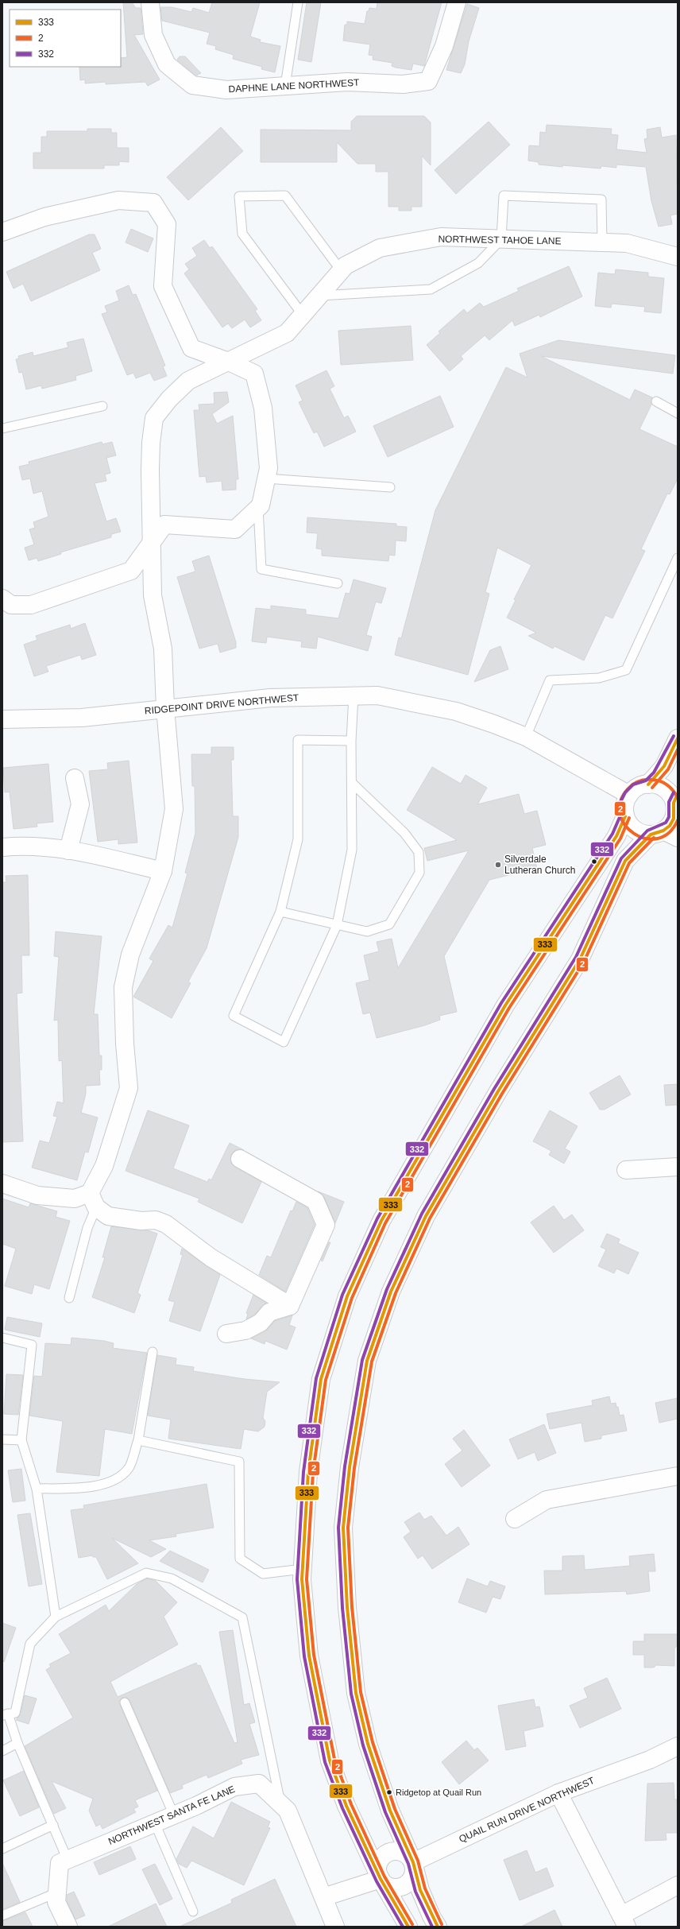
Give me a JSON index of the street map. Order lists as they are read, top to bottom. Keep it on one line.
{"streets":{"street":["DAPHNE LANE NORTHWEST","NORTHWEST TAHOE LANE","RIDGEPOINT DRIVE NORTHWEST","QUAIL RUN DRIVE NORTHWEST","NORTHWEST SANTA FE LANE"]},"places":["Silverdale Lutheran Church","Ridgetop at Quail Run"],"lines":["transit line 332","transit line 333","transit line 2"],"legend":["333","2","332"]}
